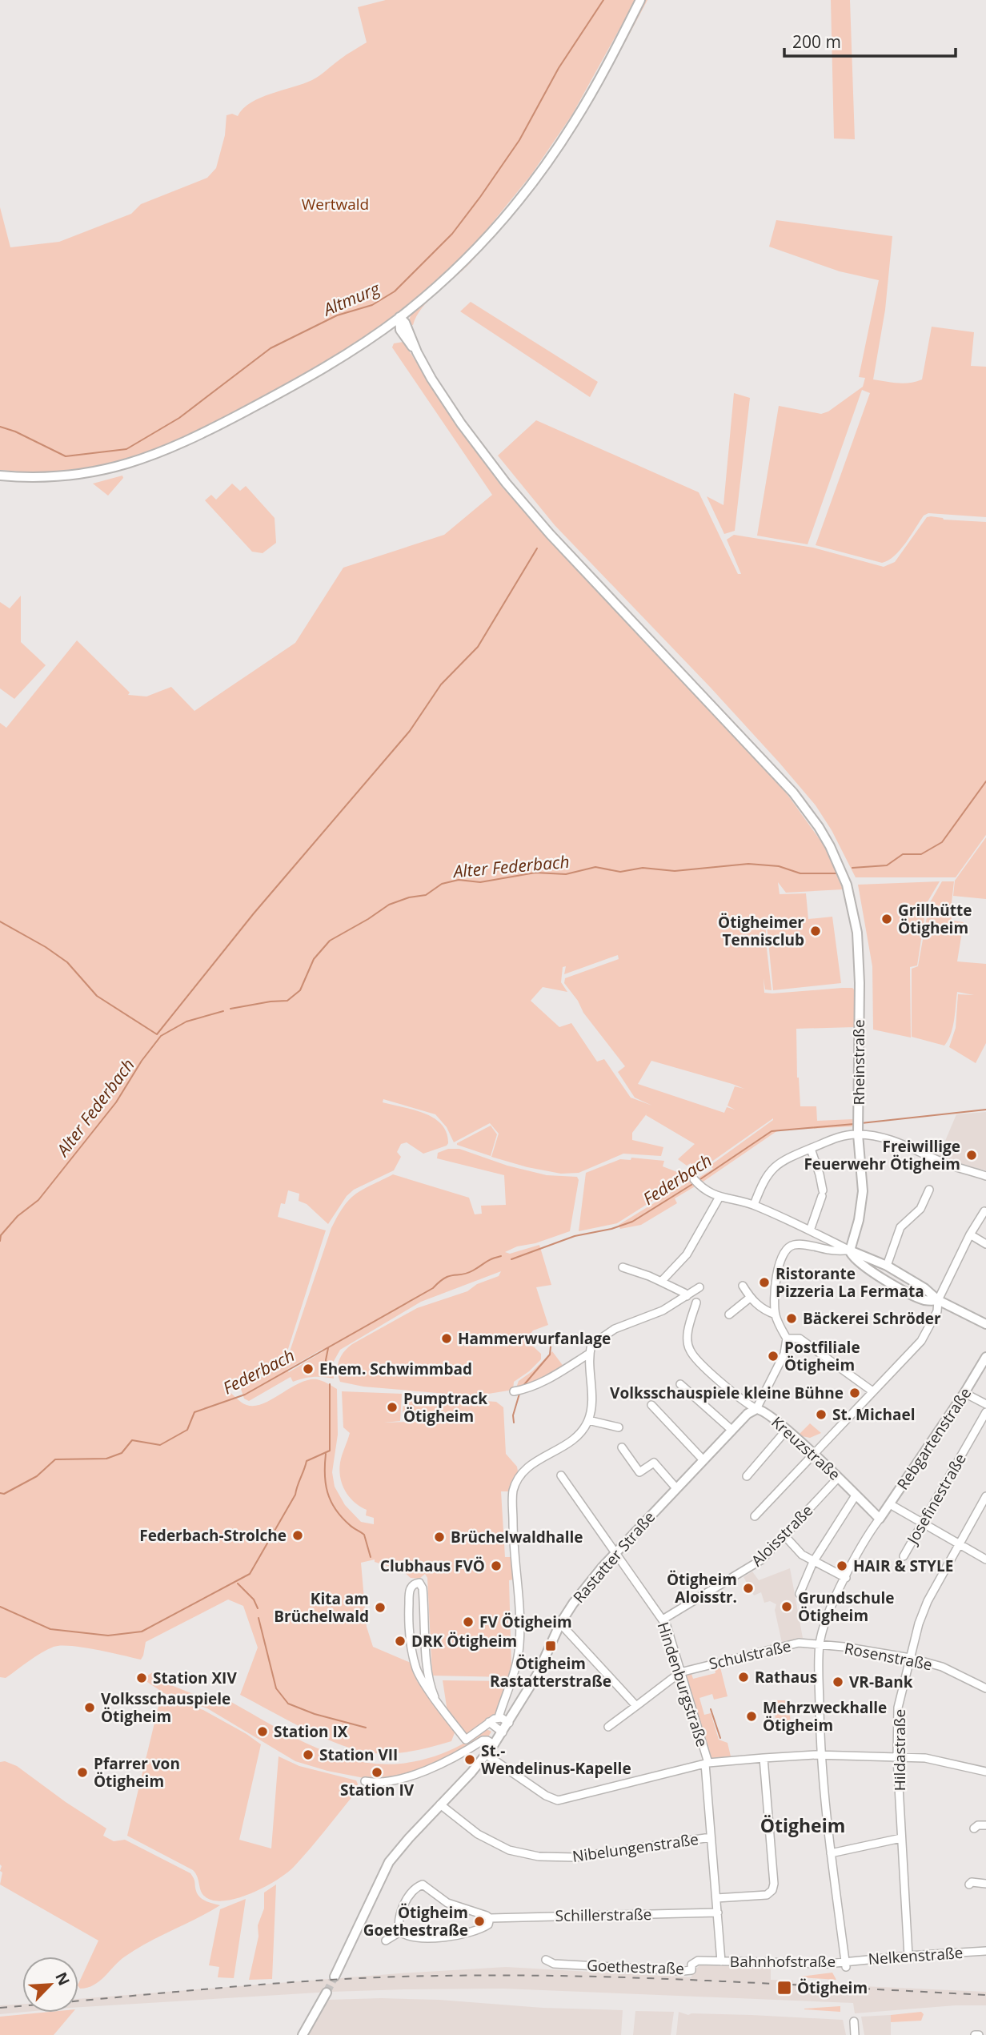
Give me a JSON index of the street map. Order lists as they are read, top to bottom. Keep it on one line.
{"streets":{"street":["Rheinstraße","Rebgartenstraße","Kreuzstraße","Josefinestraße","Aloisstraße","Rastatter Straße","Schulstraße","Rosenstraße","Hindenburgstraße","Hildastraße","Nibelungenstraße","Schillerstraße","Nelkenstraße","Bahnhofstraße","Goethestraße"]},"crossings":[["Rebgartenstraße","Kreuzstraße"],["Rebgartenstraße","Bahnhofstraße"],["Kreuzstraße","Aloisstraße"],["Kreuzstraße","Rastatter Straße"],["Kreuzstraße","Bahnhofstraße"],["Aloisstraße","Hindenburgstraße"],["Rastatter Straße","Hindenburgstraße"],["Rastatter Straße","Nibelungenstraße"],["Schulstraße","Rosenstraße"],["Schulstraße","Hindenburgstraße"],["Schulstraße","Bahnhofstraße"],["Rosenstraße","Hildastraße"],["Rosenstraße","Bahnhofstraße"],["Hindenburgstraße","Nibelungenstraße"],["Hindenburgstraße","Schillerstraße"],["Hindenburgstraße","Bahnhofstraße"],["Hindenburgstraße","Goethestraße"],["Hildastraße","Nelkenstraße"],["Nelkenstraße","Bahnhofstraße"],["Bahnhofstraße","Goethestraße"]],"districts":["Ötigheim"],"water":["Altmurg","Alter Federbach","Federbach"],"parks":["Wertwald"],"places":{"other":["Grillhütte Ötigheim","Ötigheimer Tennisclub","Freiwillige Feuerwehr Ötigheim","Ristorante Pizzeria La Fermata","Bäckerei Schröder","Hammerwurfanlage","Postfiliale Ötigheim","Ehem. Schwimmbad","Volksschauspiele kleine Bühne","Pumptrack Ötigheim","St. Michael","Federbach-Strolche","Brüchelwaldhalle","Clubhaus FVÖ","HAIR & STYLE","Ötigheim Aloisstr.","Grundschule Ötigheim","Kita am Brüchelwald","FV Ötigheim","DRK Ötigheim","Rathaus","Station XIV","VR-Bank","Volksschauspiele Ötigheim","Mehrzweckhalle Ötigheim","Station IX","Station VII","St.- Wendelinus-Kapelle","Pfarrer von Ötigheim","Station IV","Ötigheim Goethestraße"],"transit":["Ötigheim Rastatterstraße","Ötigheim"]},"scale_bar":"200 m","north":"top right"}
